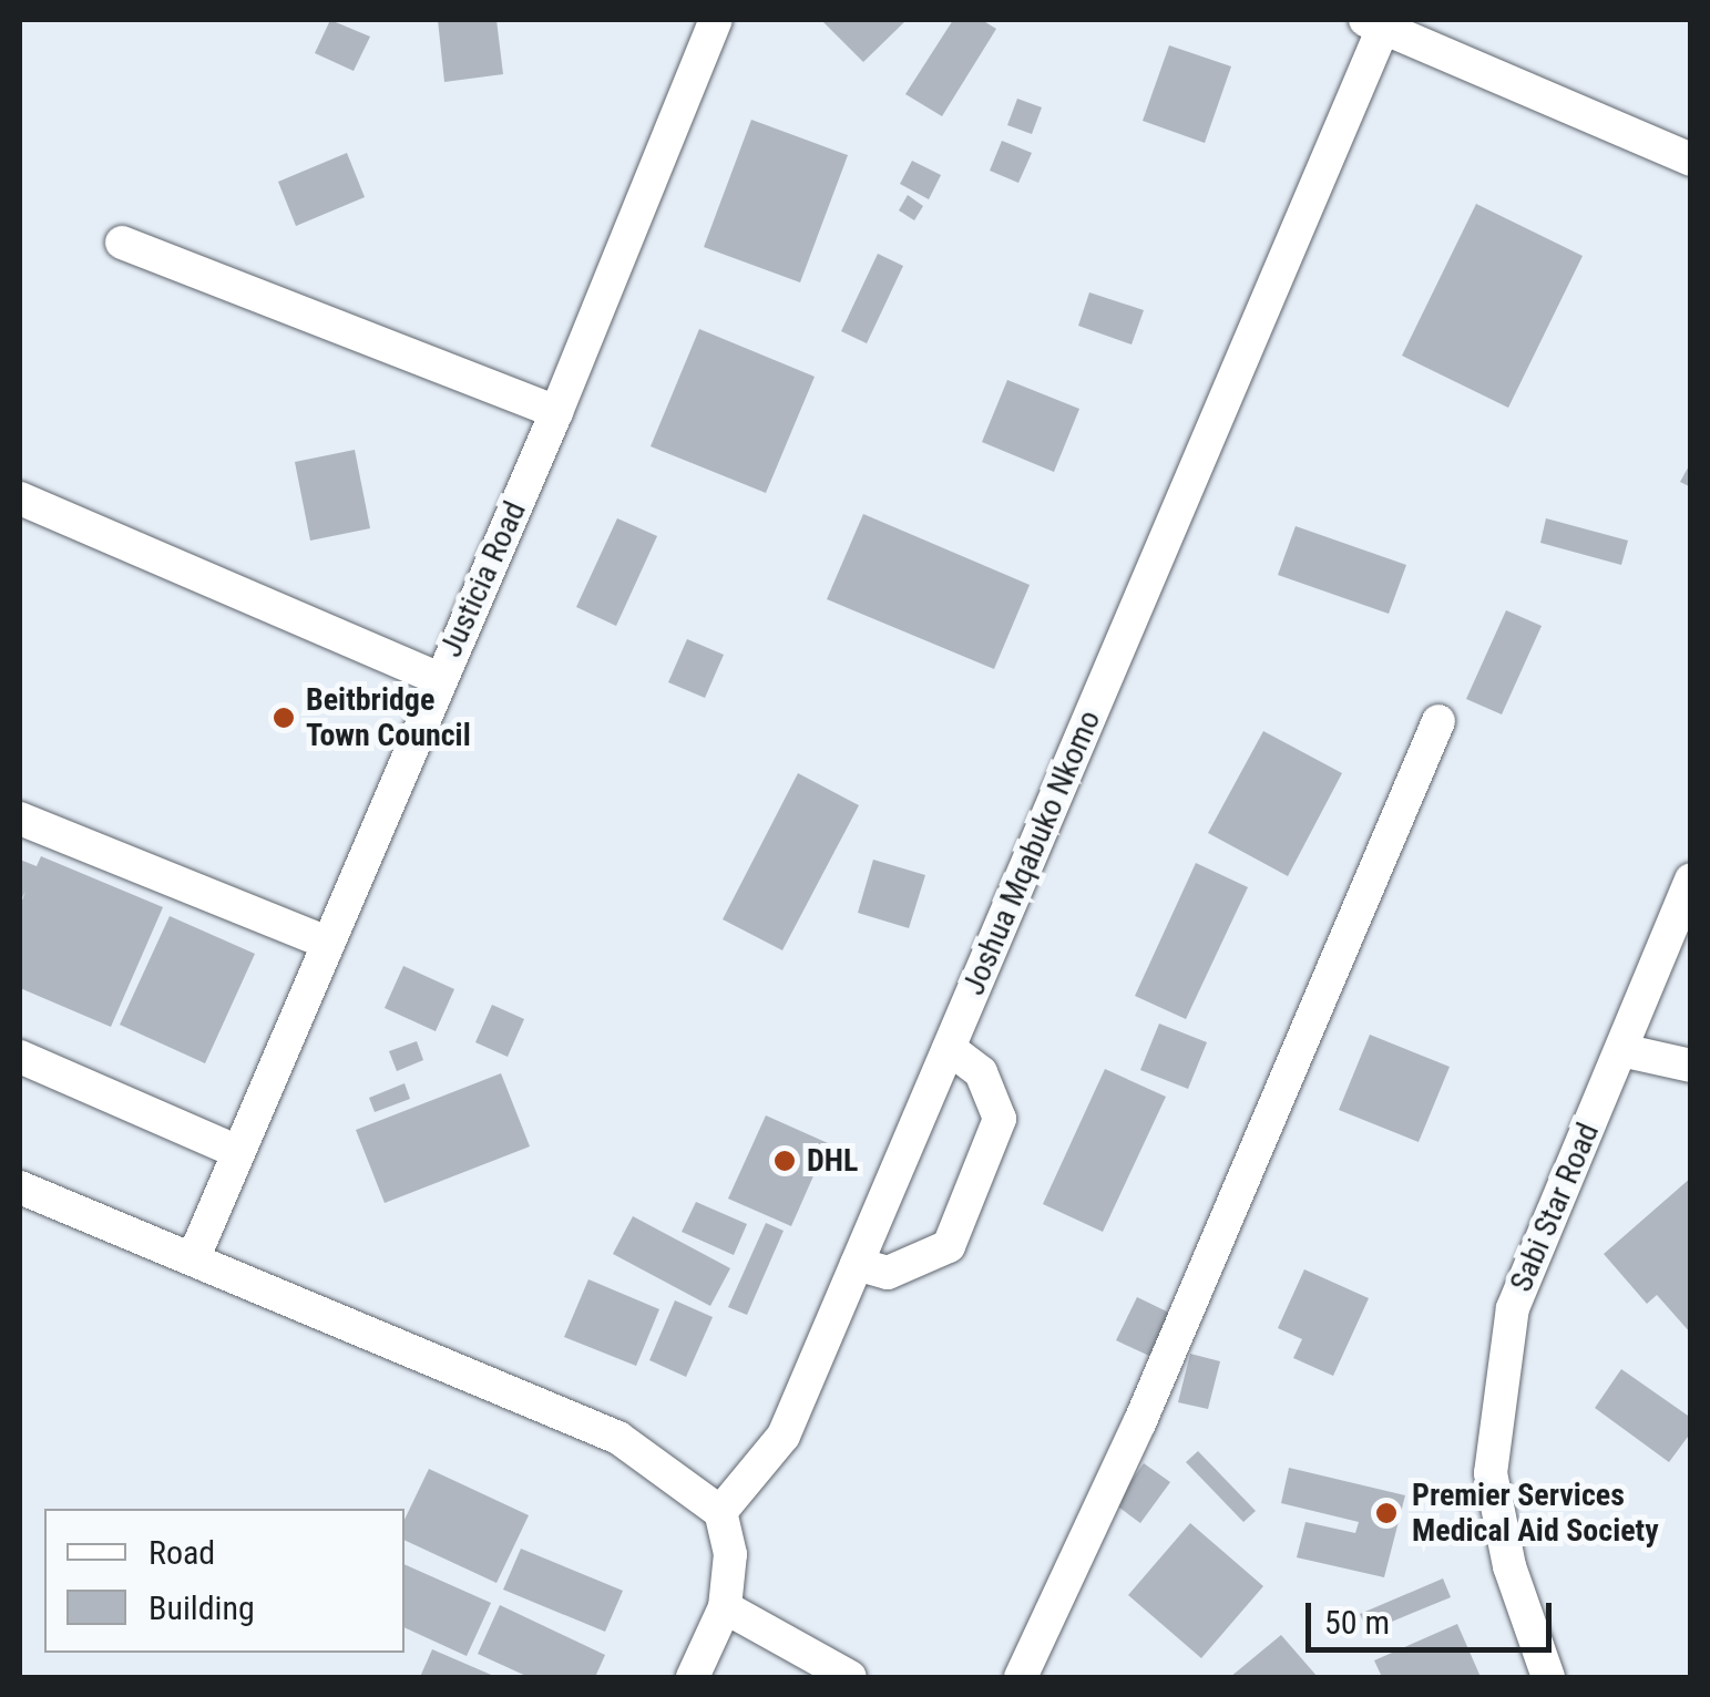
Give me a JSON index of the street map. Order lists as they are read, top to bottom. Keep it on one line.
{"streets":{"street":["Justicia Road","Joshua Mqabuko Nkomo","Sabi Star Road"]},"places":["Beitbridge Town Council","DHL","Premier Services Medical Aid Society"],"legend":["Road","Building"],"scale_bar":"50 m"}
